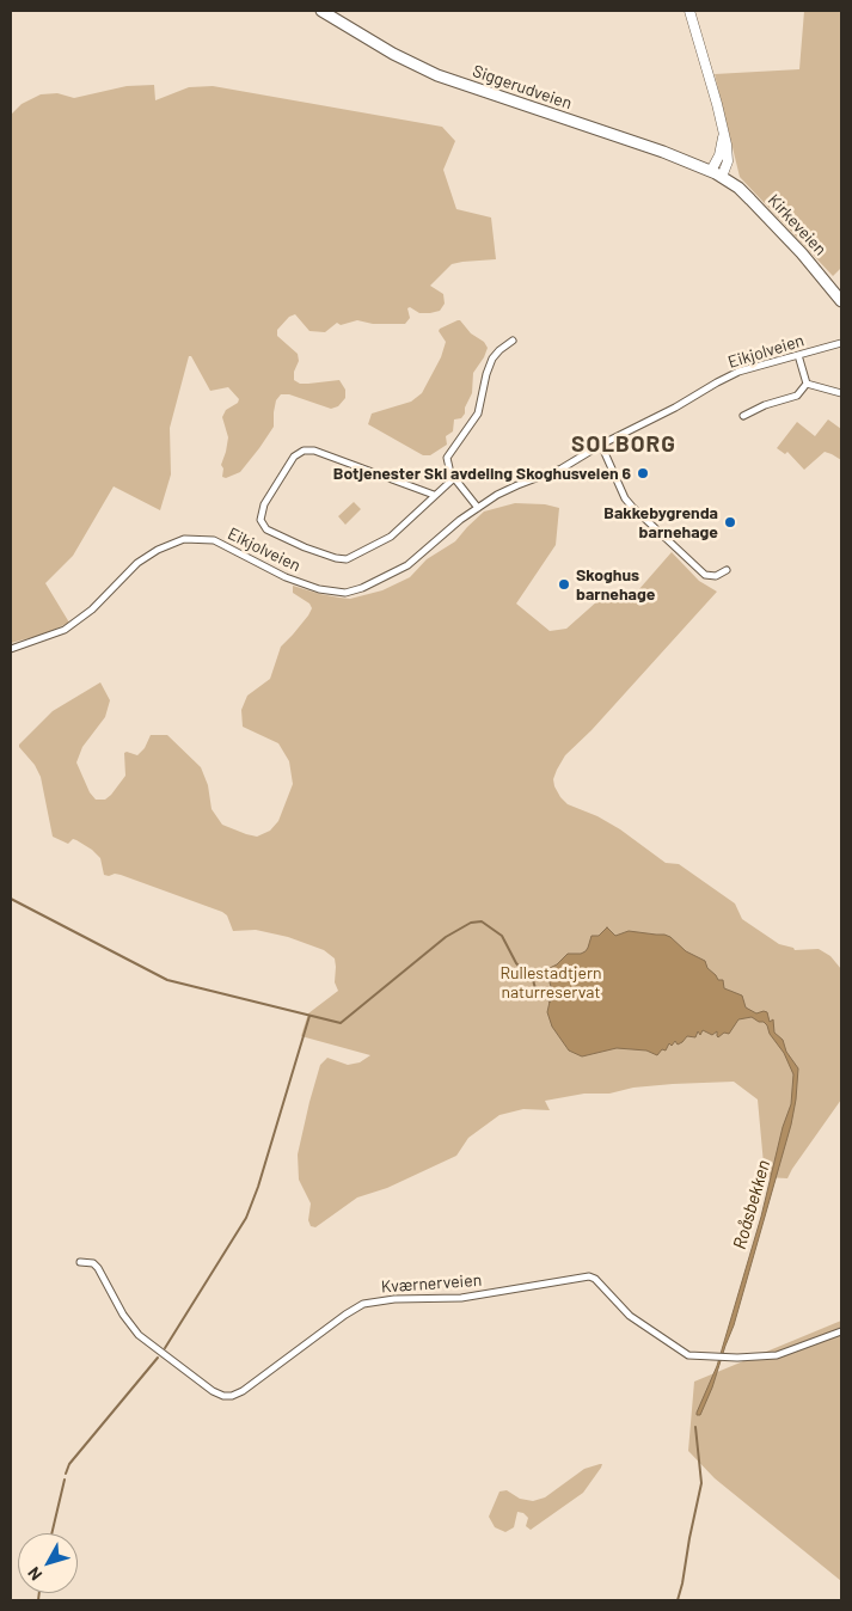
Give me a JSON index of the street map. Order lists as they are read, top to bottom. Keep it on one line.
{"streets":{"main road":["Siggerudveien","Kirkeveien"],"street":["Eikjolveien","Kværnerveien"]},"crossings":[["Siggerudveien","Kirkeveien"]],"districts":["SOLBORG"],"water":["Roåsbekken"],"parks":["Rullestadtjern naturreservat"],"places":["Botjenester Ski avdeling Skoghusveien 6","Bakkebygrenda barnehage","Skoghus barnehage"],"north":"bottom left"}
